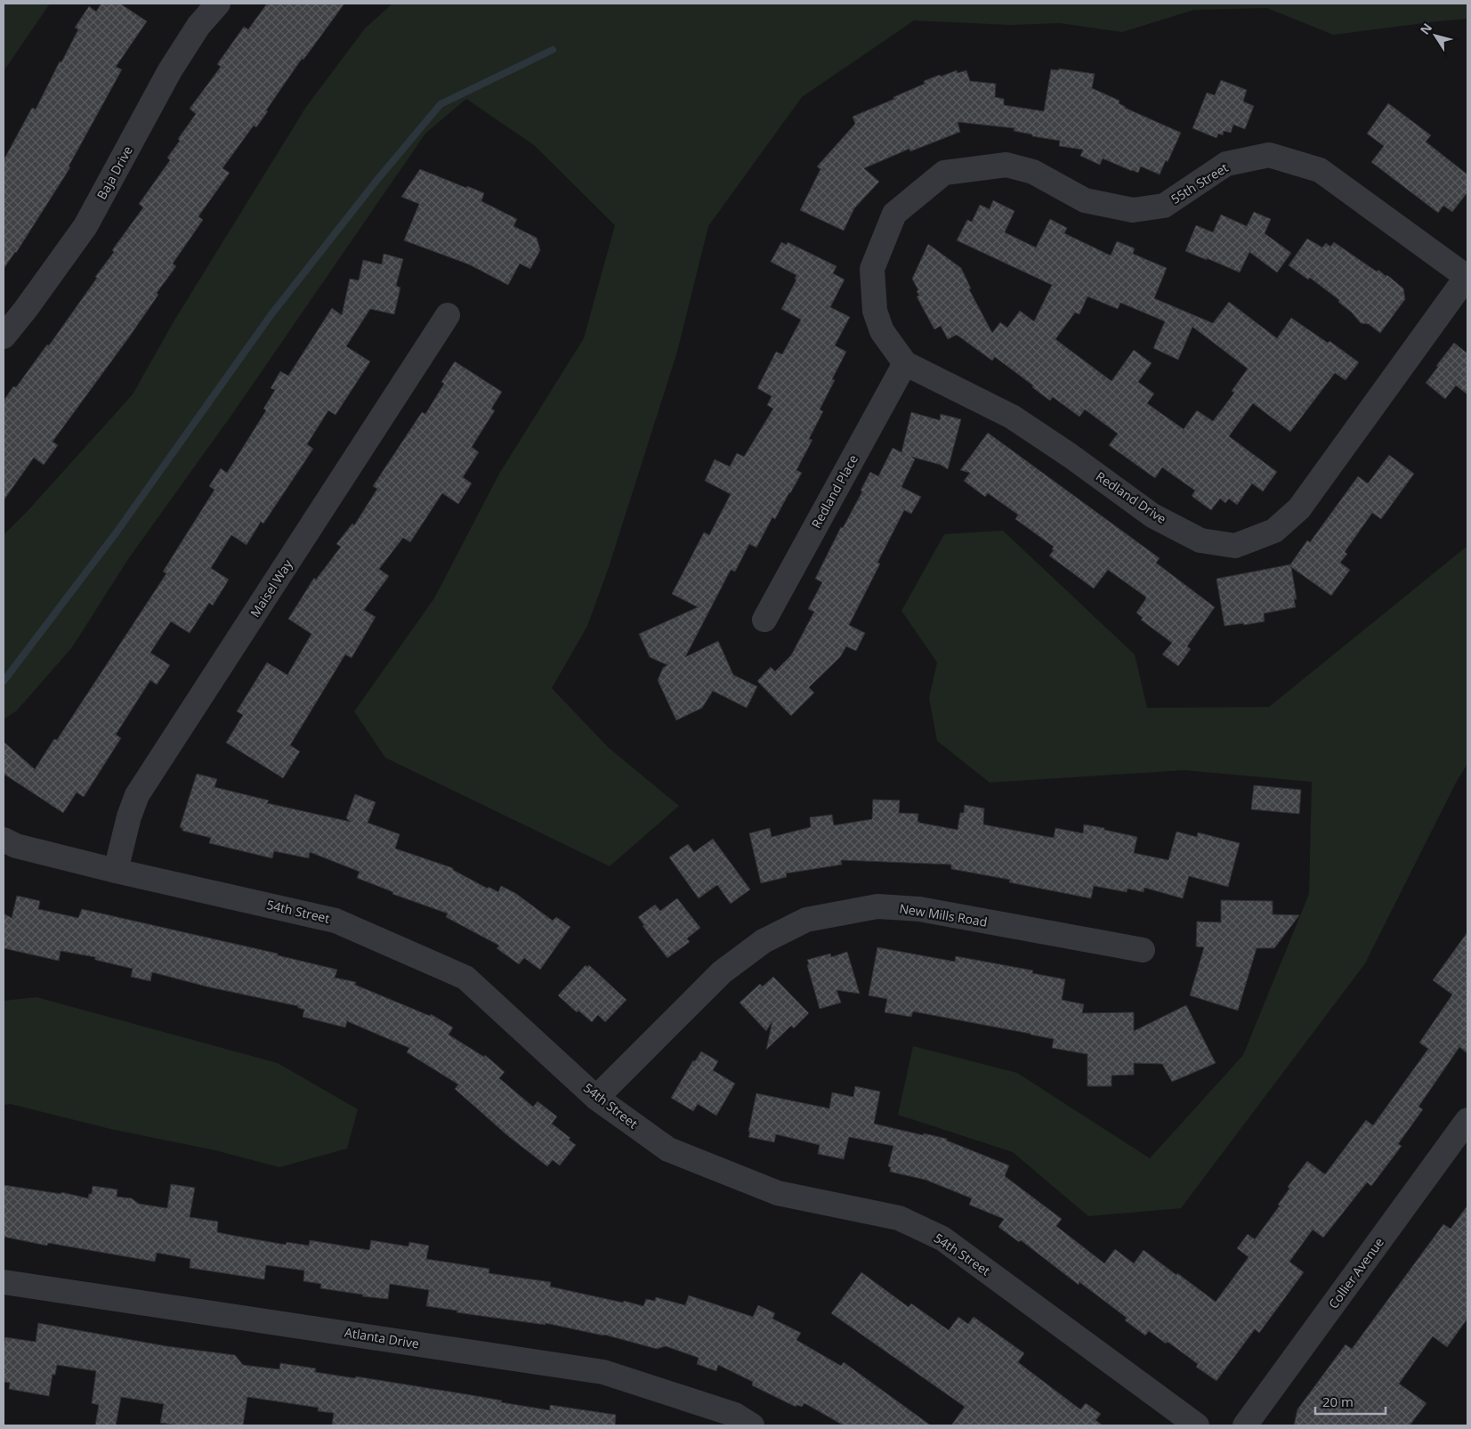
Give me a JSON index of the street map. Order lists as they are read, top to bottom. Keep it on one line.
{"streets":{"street":["Baja Drive","55th Street","Redland Place","Redland Drive","Maisel Way","54th Street","New Mills Road","Collier Avenue","Atlanta Drive"]},"crossings":[["55th Street","Redland Place"],["55th Street","Redland Drive"],["Redland Place","Redland Drive"],["Maisel Way","54th Street"],["54th Street","New Mills Road"]],"scale_bar":"20 m","north":"top left"}
